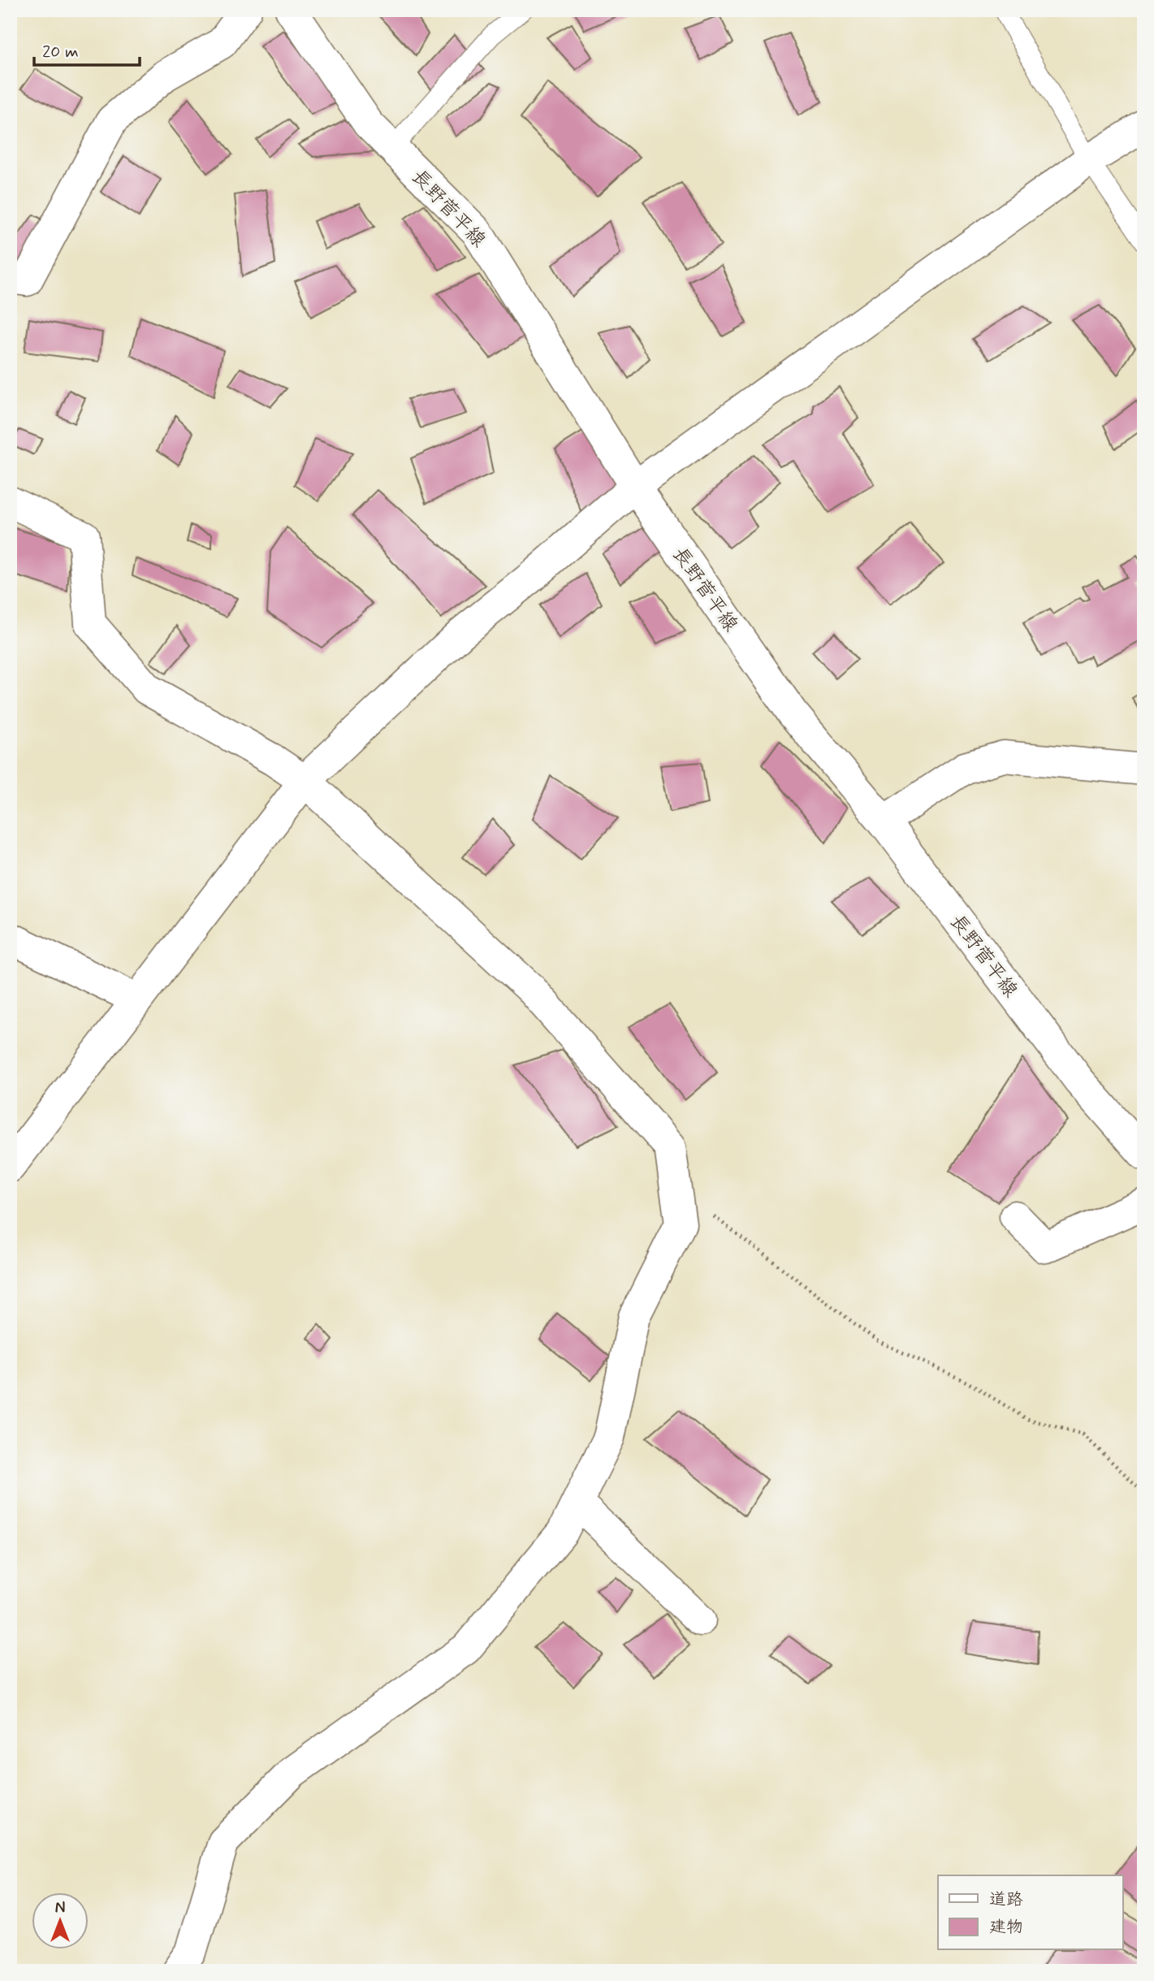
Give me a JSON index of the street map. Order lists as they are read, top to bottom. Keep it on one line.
{"streets":{"street":["長野菅平線"]},"legend":["道路","建物"],"scale_bar":"20 m","north":"top"}
